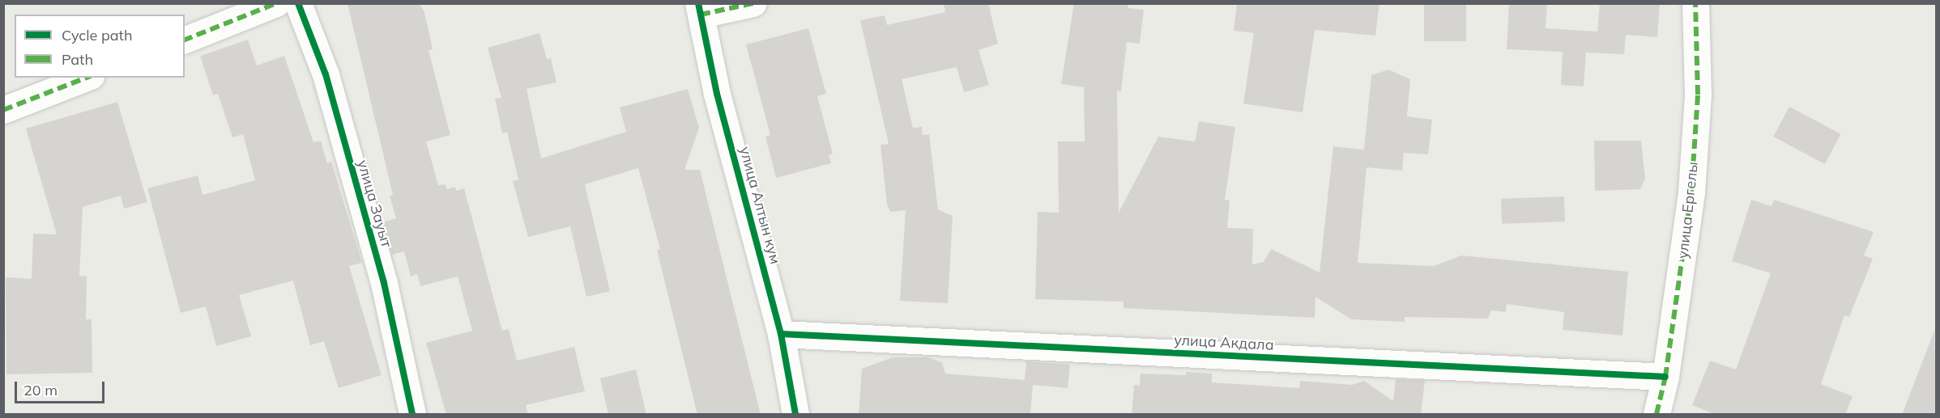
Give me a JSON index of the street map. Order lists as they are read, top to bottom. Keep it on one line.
{"streets":{"street":["улица Зауыт","улица Алтын кум","улица Ергелы","улица Акдала"]},"crossings":[["улица Алтын кум","улица Акдала"],["улица Ергелы","улица Акдала"]],"legend":["Cycle path","Path"],"scale_bar":"20 m"}
